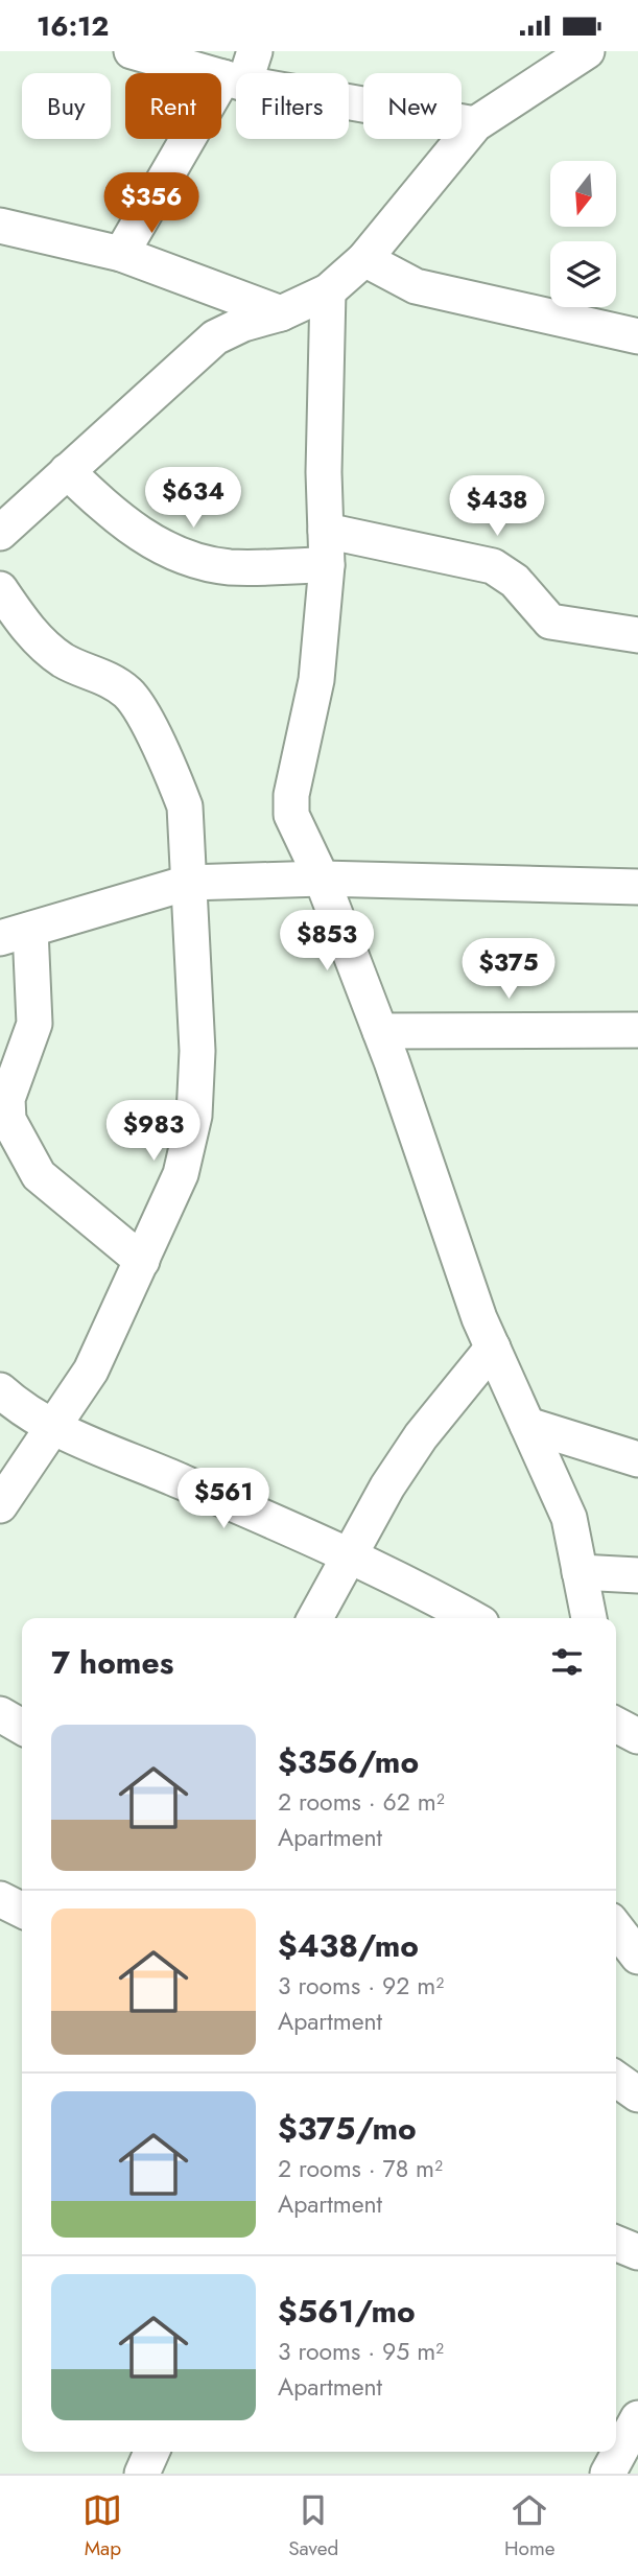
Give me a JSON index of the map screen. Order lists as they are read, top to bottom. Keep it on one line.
{"north":"bottom","page":{"status":"16:12","chip":["Buy","Rent","Filters","New"],"price":["$356","$634","$438","$853","$375","$983","$561"],"heading":"7 homes","list":[{"name":"$356/mo","note":"2 rooms · 62 m² · Apartment"},{"name":"$438/mo","note":"3 rooms · 92 m² · Apartment"},{"name":"$375/mo","note":"2 rooms · 78 m² · Apartment"},{"name":"$561/mo","note":"3 rooms · 95 m² · Apartment"}],"tabs":["Map","Saved","Home"]}}
